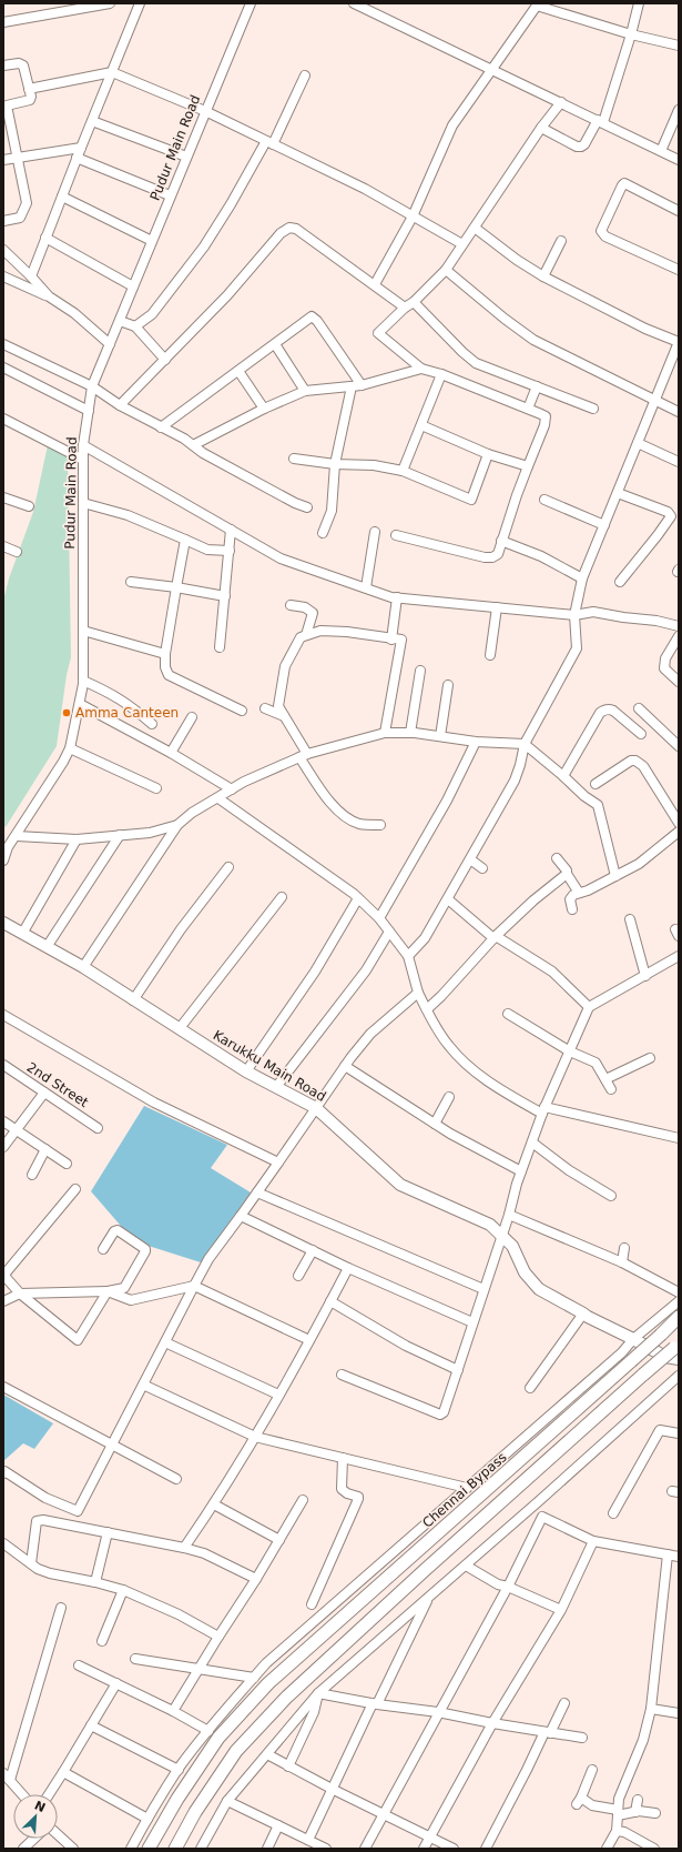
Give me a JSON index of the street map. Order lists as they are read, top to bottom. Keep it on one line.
{"streets":{"highway":["Chennai Bypass"],"main road":["Karukku Main Road"],"street":["Pudur Main Road","2nd Street"]},"places":["Amma Canteen"],"north":"top right"}
